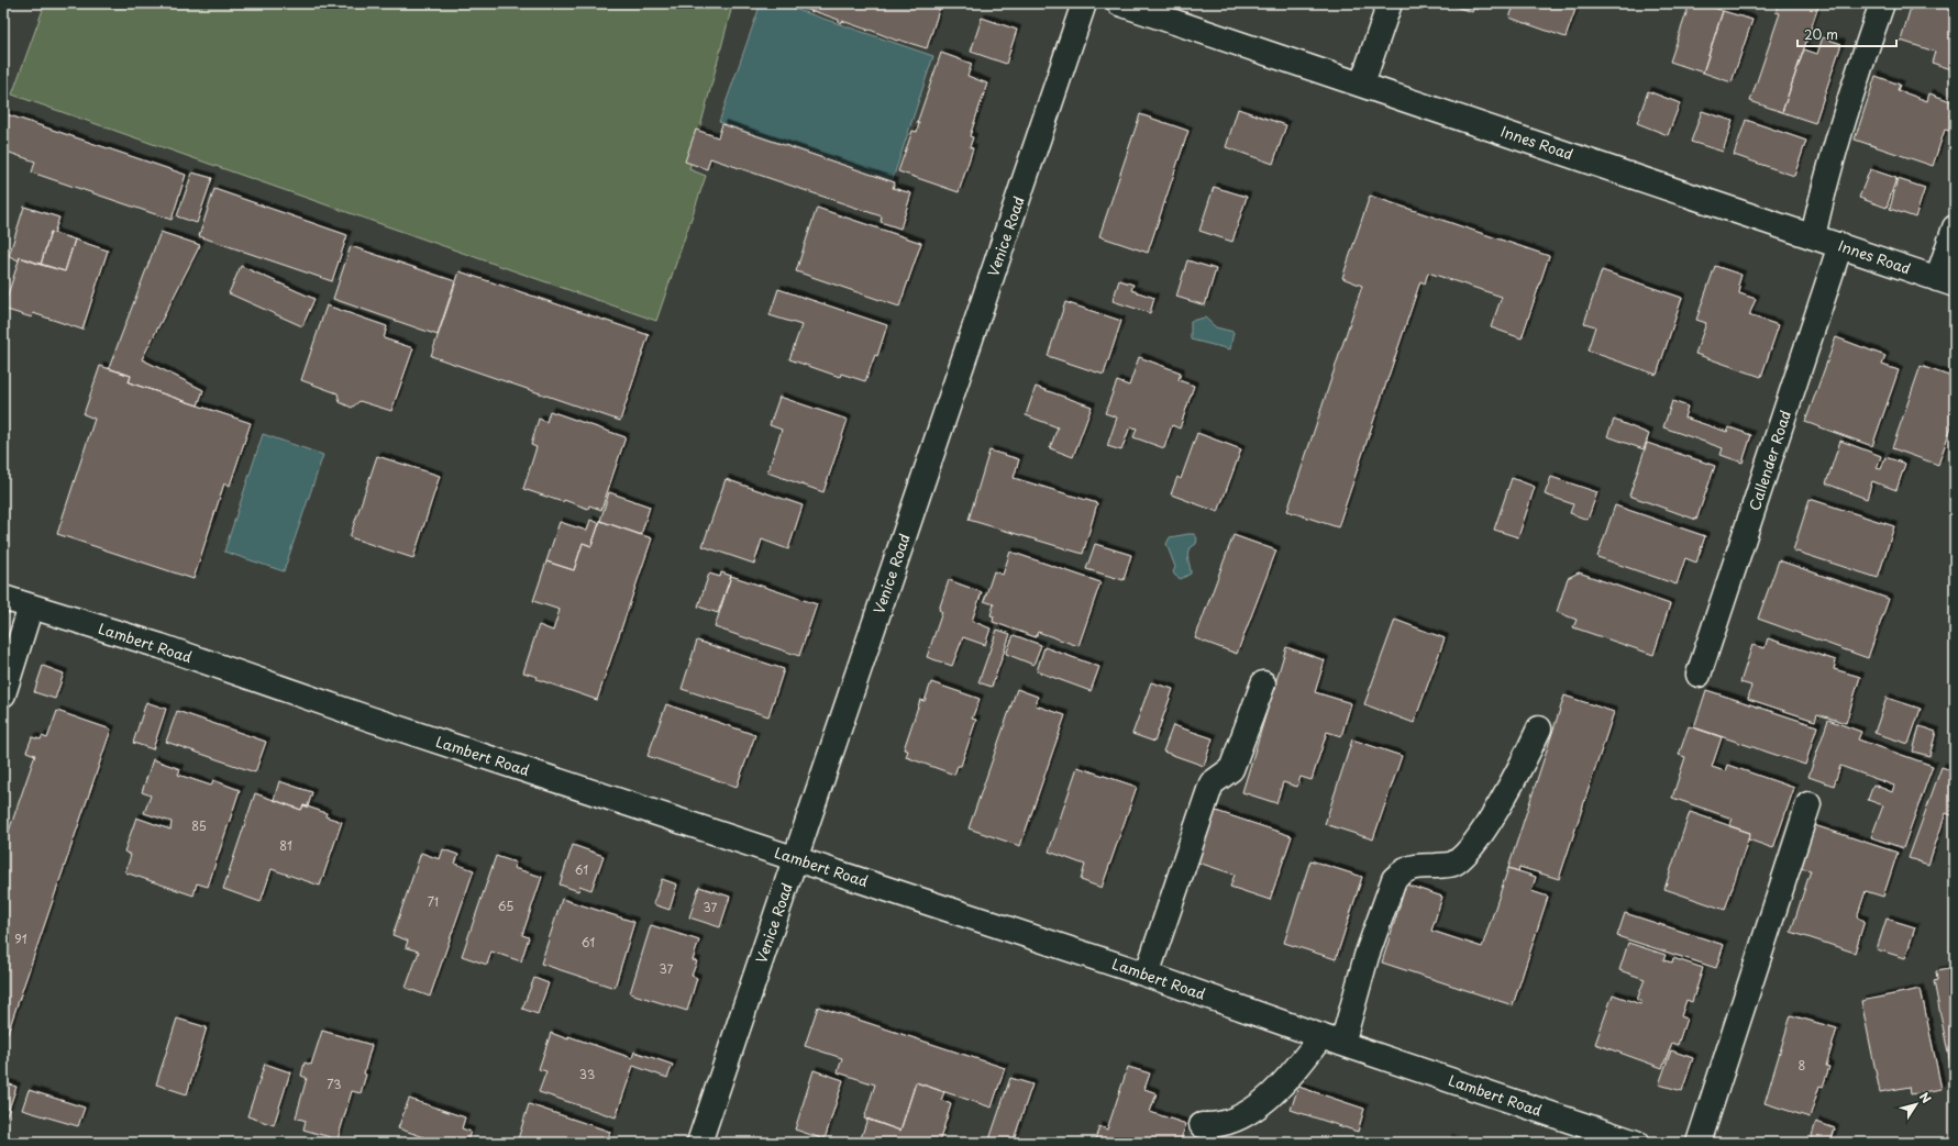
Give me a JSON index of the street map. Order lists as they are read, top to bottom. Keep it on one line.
{"streets":{"street":["Innes Road","Venice Road","Callender Road","Lambert Road"]},"crossings":[["Innes Road","Callender Road"],["Venice Road","Lambert Road"]],"house_numbers":["85","81","61","71","65","37","91","61","37","8","33","73"],"scale_bar":"20 m","north":"top right"}
